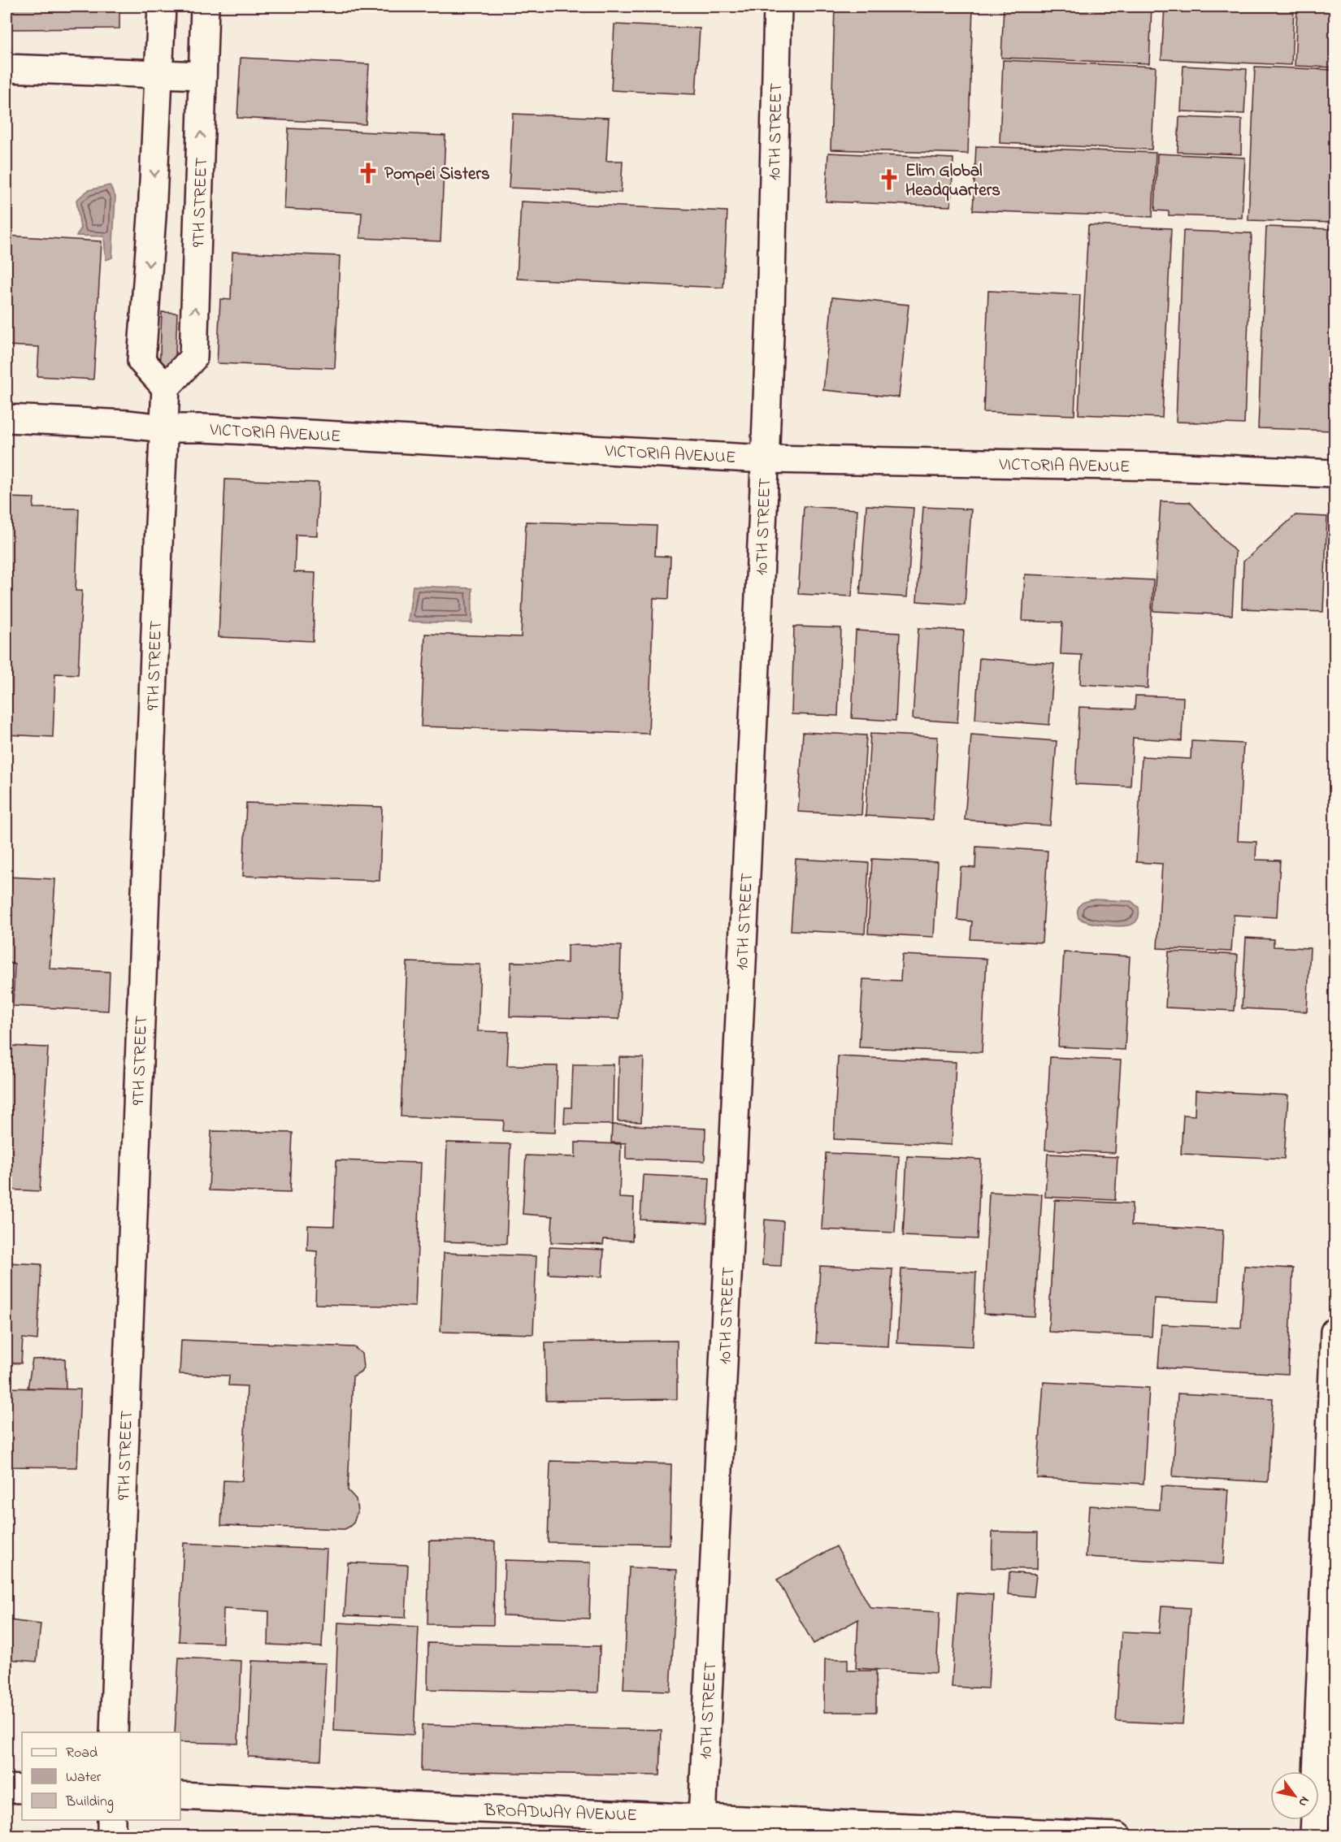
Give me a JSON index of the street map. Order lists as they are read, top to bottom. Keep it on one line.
{"streets":{"street":["10TH STREET","9TH STREET","VICTORIA AVENUE","BROADWAY AVENUE"]},"crossings":[["10TH STREET","VICTORIA AVENUE"],["10TH STREET","BROADWAY AVENUE"],["9TH STREET","VICTORIA AVENUE"]],"places":{"church":["Pompei Sisters","Elim Global Headquarters"]},"legend":["Road","Water","Building"],"north":"bottom right"}
